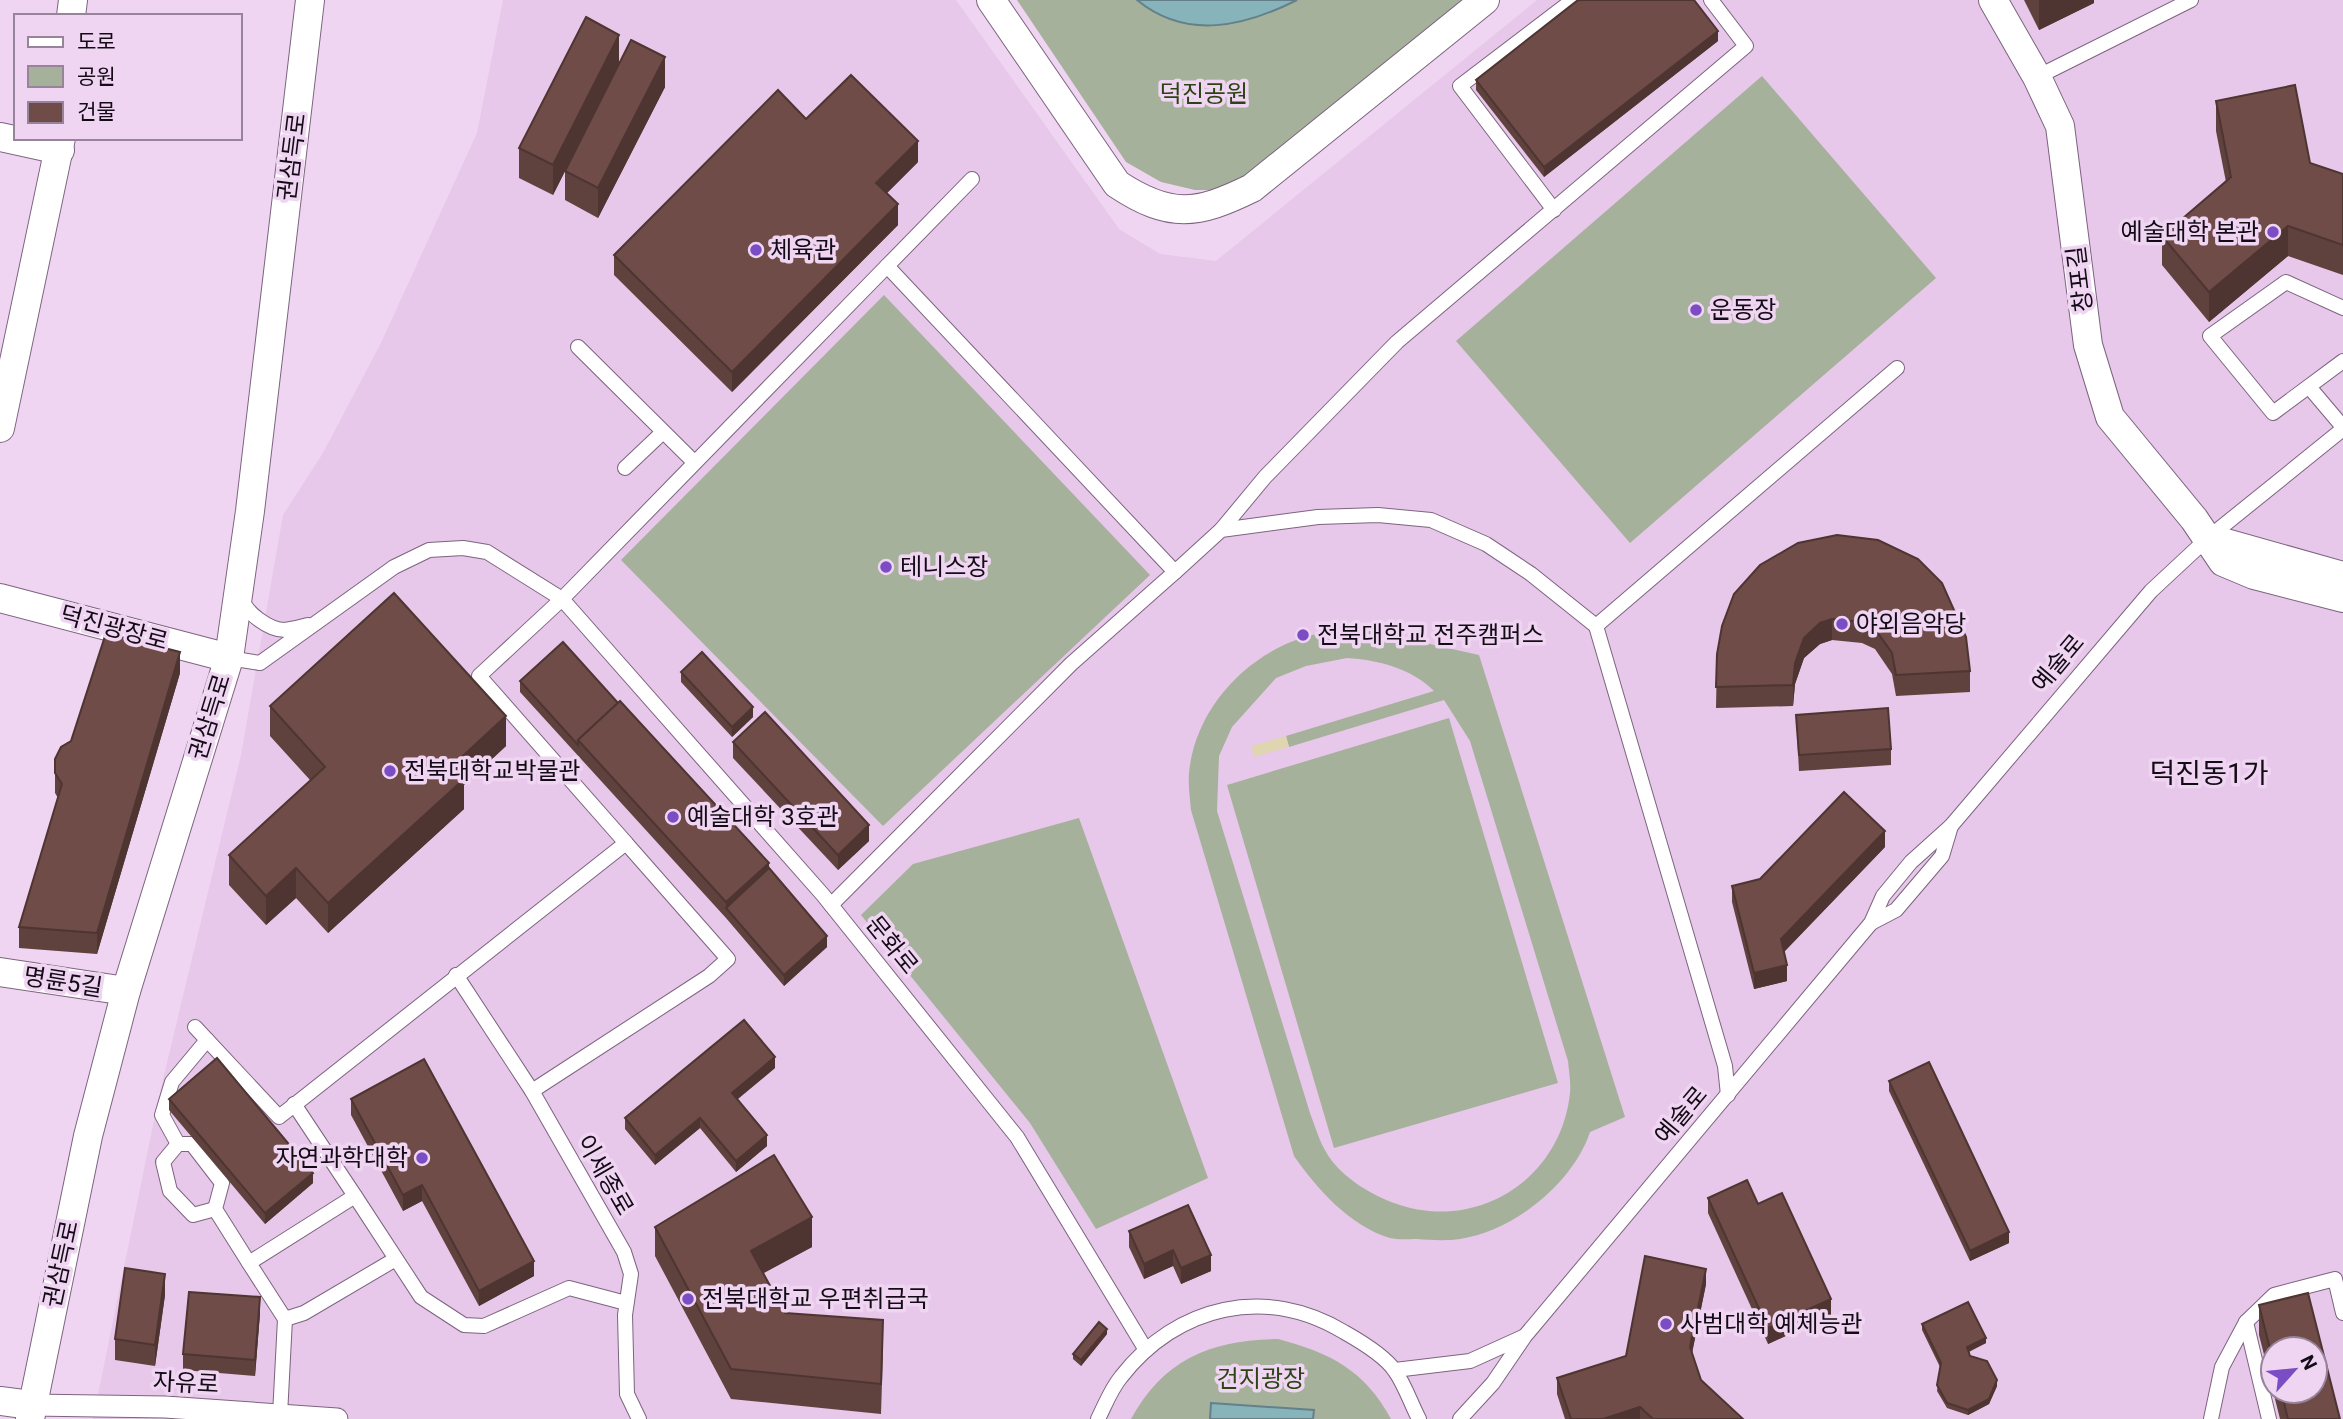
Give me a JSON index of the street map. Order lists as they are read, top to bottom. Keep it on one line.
{"streets":{"street":["권삼득로","창포길","덕진광장로","명륜5길","자유로"],"lane":["예술로","문화로","이세종로"]},"crossings":[["권삼득로","덕진광장로"],["권삼득로","문화로"],["권삼득로","명륜5길"],["권삼득로","자유로"],["창포길","예술로"],["덕진광장로","문화로"]],"districts":["덕진동1가"],"parks":["덕진공원","건지광장"],"places":["예술대학 본관","체육관","운동장","테니스장","야외음악당","전북대학교 전주캠퍼스","전북대학교박물관","예술대학 3호관","자연과학대학","전북대학교 우편취급국","사범대학 예체능관"],"legend":["도로","공원","건물"],"north":"top right"}
